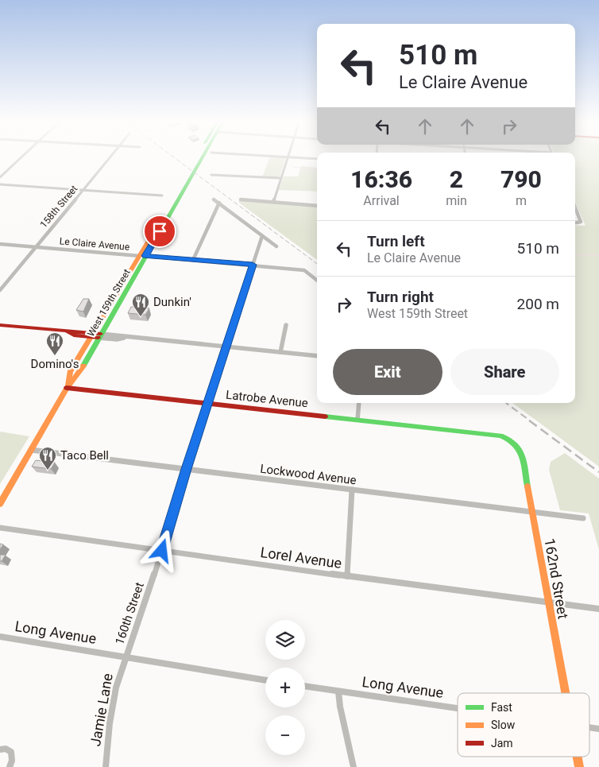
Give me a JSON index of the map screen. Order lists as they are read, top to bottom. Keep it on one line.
{"streets":{"main road":["West 159th Street","Latrobe Avenue","162nd Street"],"street":["158th Street","Le Claire Avenue","Lockwood Avenue","Lorel Avenue","160th Street","Long Avenue","Jamie Lane"]},"crossings":[["158th Street","Le Claire Avenue"],["Le Claire Avenue","West 159th Street"],["Le Claire Avenue","160th Street"],["West 159th Street","Latrobe Avenue"],["West 159th Street","Lockwood Avenue"],["Latrobe Avenue","162nd Street"],["Latrobe Avenue","160th Street"],["Lockwood Avenue","162nd Street"],["Lockwood Avenue","160th Street"],["Lorel Avenue","162nd Street"],["Lorel Avenue","160th Street"],["160th Street","Long Avenue"],["160th Street","Jamie Lane"],["Long Avenue","Jamie Lane"]],"places":{"restaurant":["Dunkin'","Domino's","Taco Bell"]},"legend":["Fast","Slow","Jam"],"page":{"turn":["510 m","Le Claire Avenue"],"eta":["16:36","Arrival","2","min","790","m"],"list":[{"name":"Turn left","note":"Le Claire Avenue","value":"510 m"},{"name":"Turn right","note":"West 159th Street","value":"200 m"}],"buttons":["Exit","Share"],"map_buttons":["+","−"]}}
